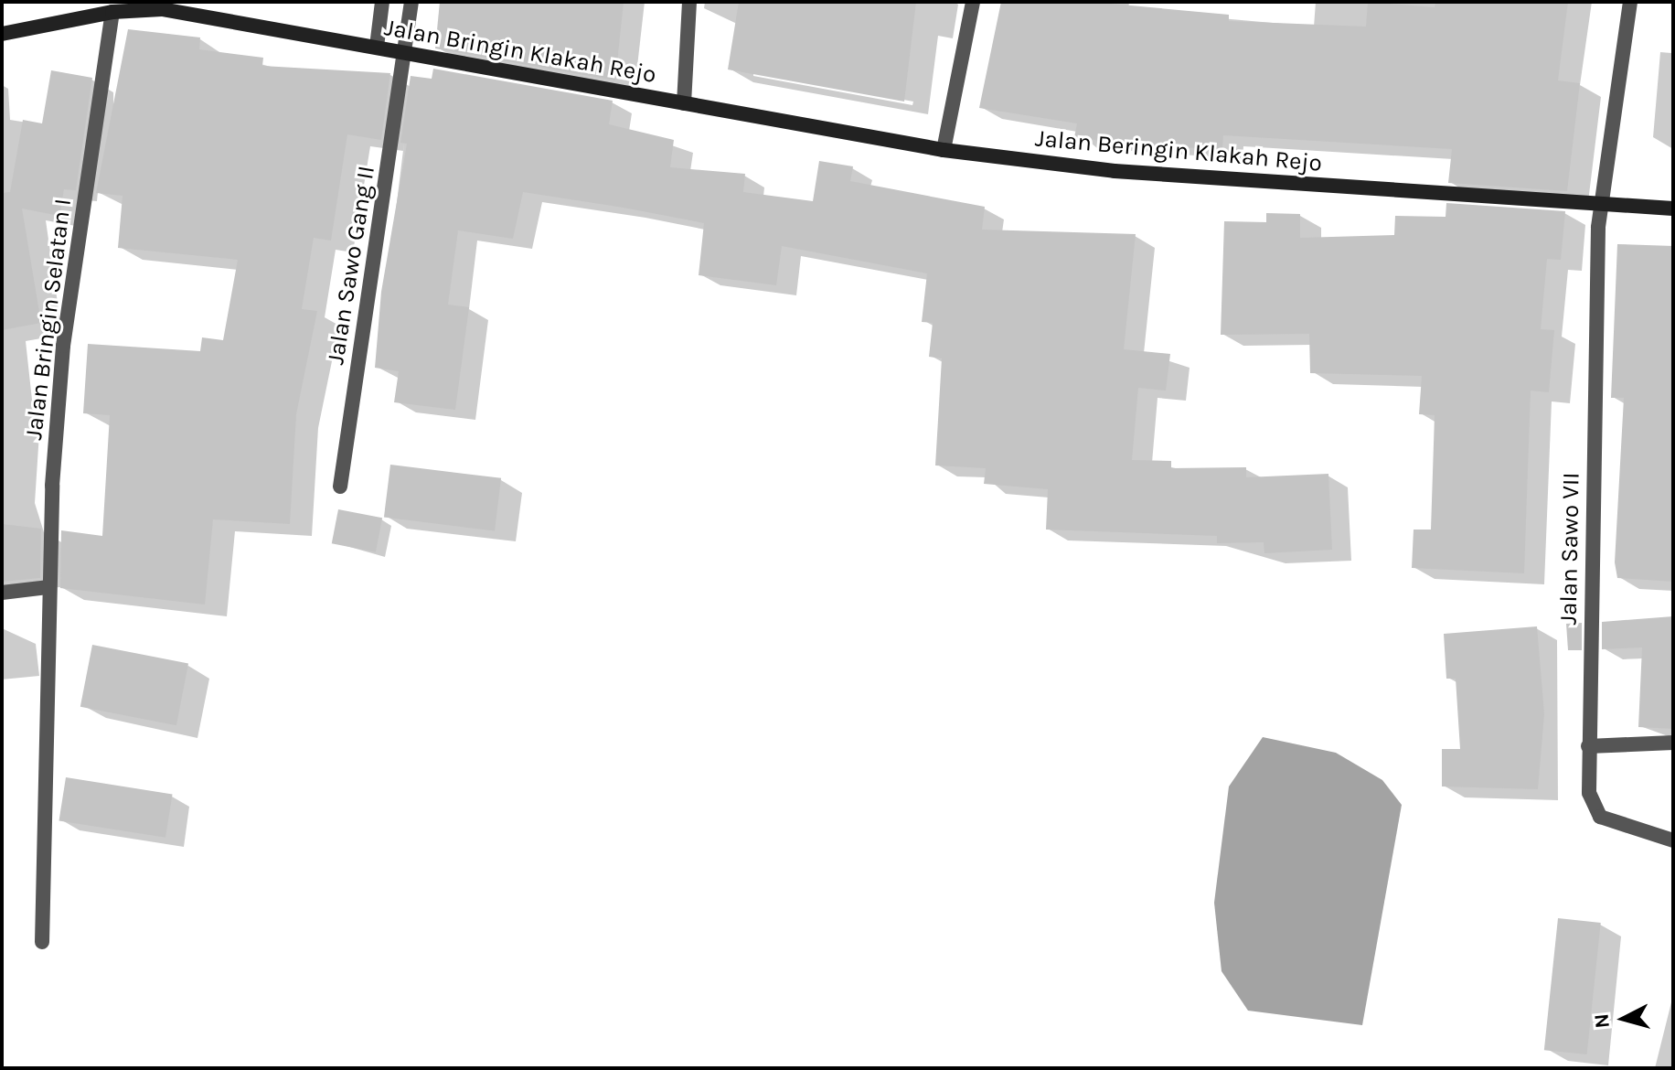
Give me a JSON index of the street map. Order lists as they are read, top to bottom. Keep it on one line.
{"streets":{"street":["Jalan Bringin Klakah Rejo","Jalan Beringin Klakah Rejo","Jalan Sawo Gang II","Jalan Bringin Selatan I","Jalan Sawo VII"]},"crossings":[["Jalan Bringin Klakah Rejo","Jalan Beringin Klakah Rejo"],["Jalan Bringin Klakah Rejo","Jalan Sawo Gang II"],["Jalan Bringin Klakah Rejo","Jalan Bringin Selatan I"],["Jalan Beringin Klakah Rejo","Jalan Sawo VII"]],"north":"left"}
